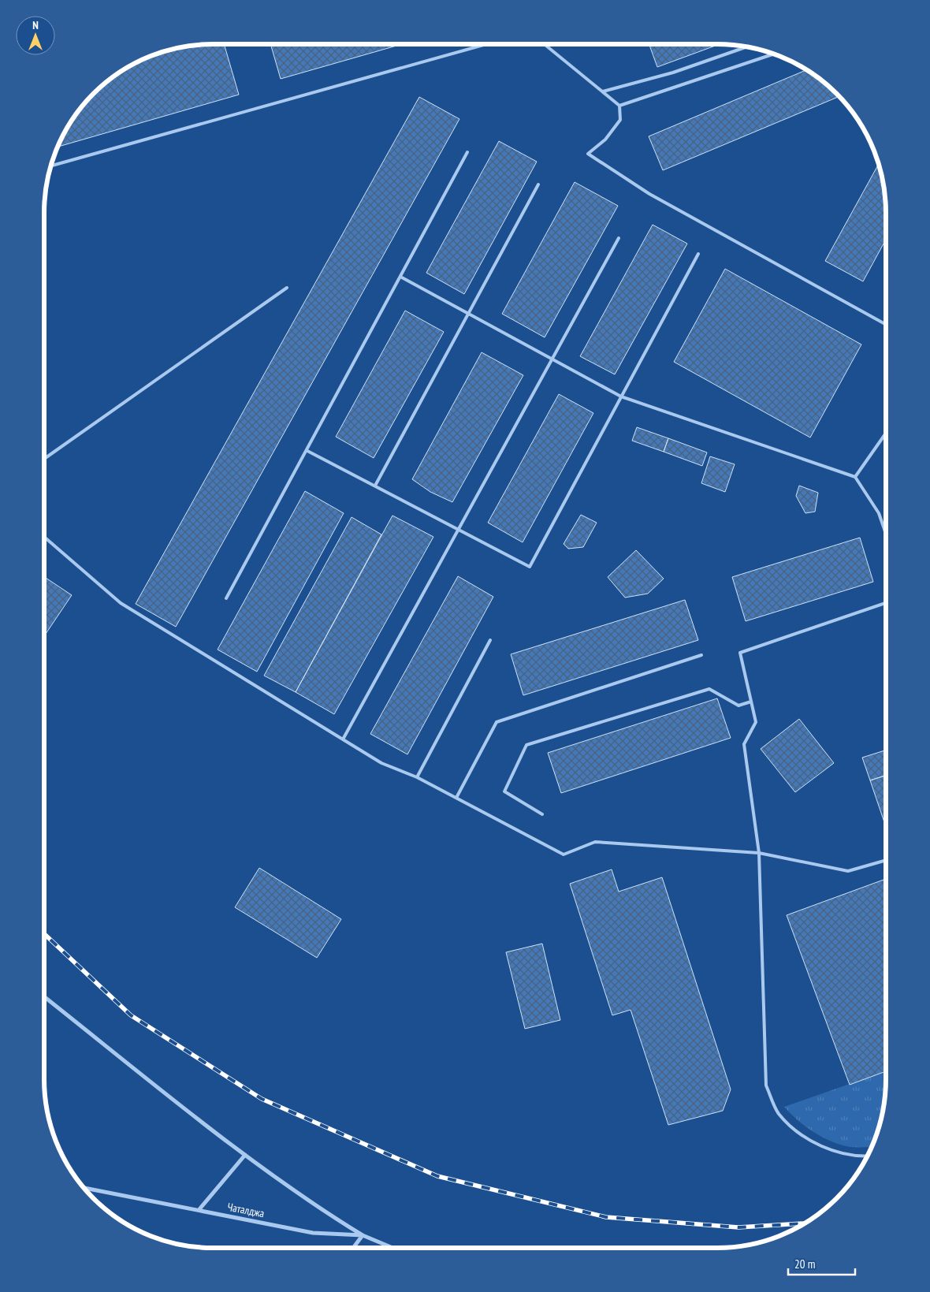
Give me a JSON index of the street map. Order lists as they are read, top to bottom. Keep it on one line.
{"streets":{"street":["Чаталджа"]},"scale_bar":"20 m","north":"top"}
